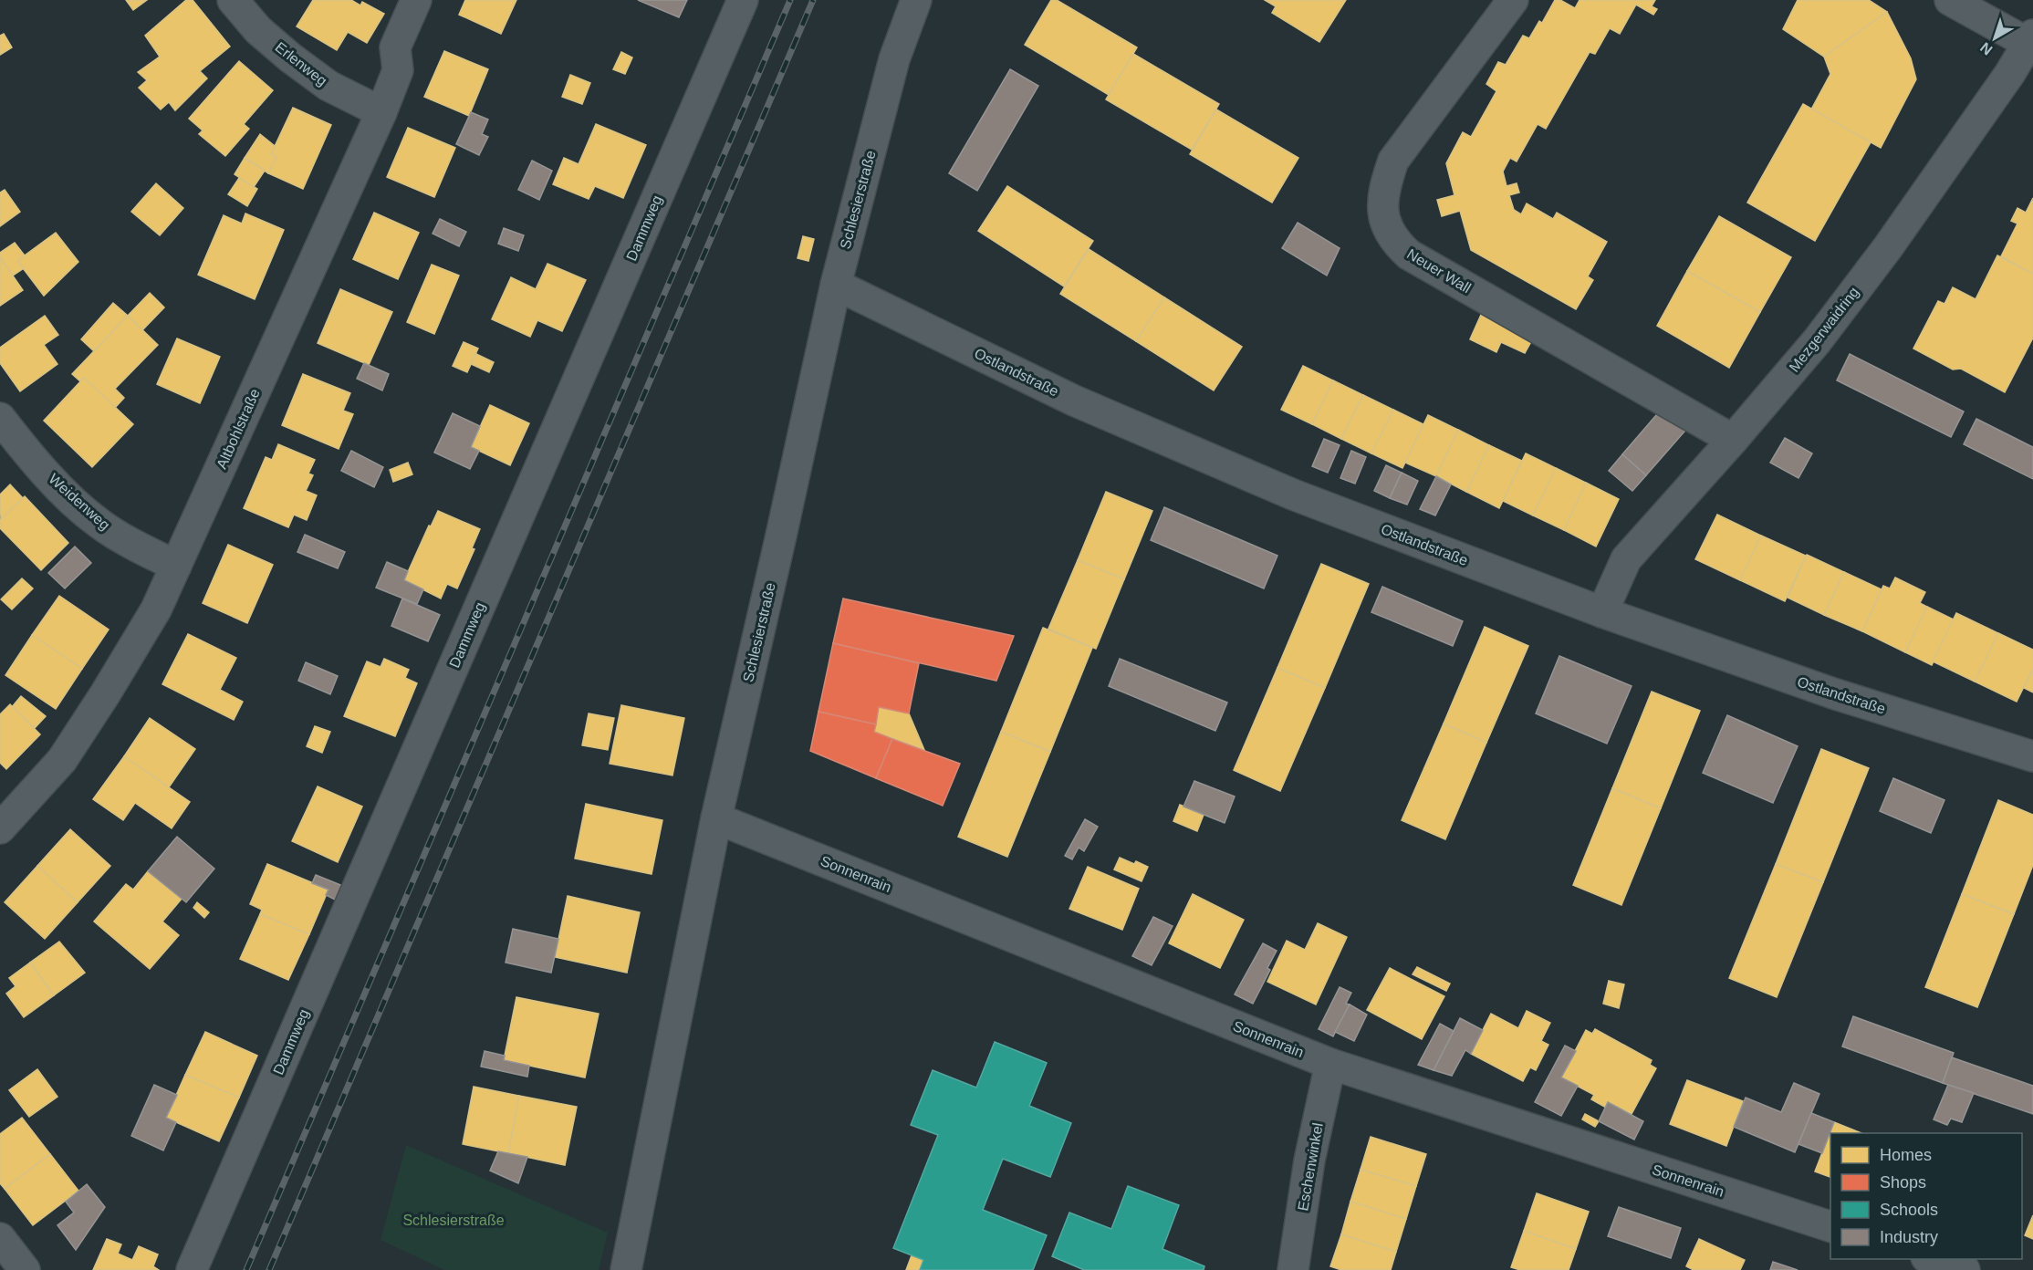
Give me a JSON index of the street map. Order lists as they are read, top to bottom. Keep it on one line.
{"streets":{"street":["Erlenweg","Schlesierstraße","Dammweg","Neuer Wall","Mezgerwaidring","Ostlandstraße","Altbohlstraße","Weidenweg","Sonnenrain","Eschenwinkel"]},"crossings":[["Erlenweg","Altbohlstraße"],["Schlesierstraße","Ostlandstraße"],["Schlesierstraße","Sonnenrain"],["Neuer Wall","Mezgerwaidring"],["Mezgerwaidring","Ostlandstraße"],["Altbohlstraße","Weidenweg"],["Sonnenrain","Eschenwinkel"]],"parks":["Schlesierstraße"],"legend":["Homes","Shops","Schools","Industry"],"north":"bottom left"}
